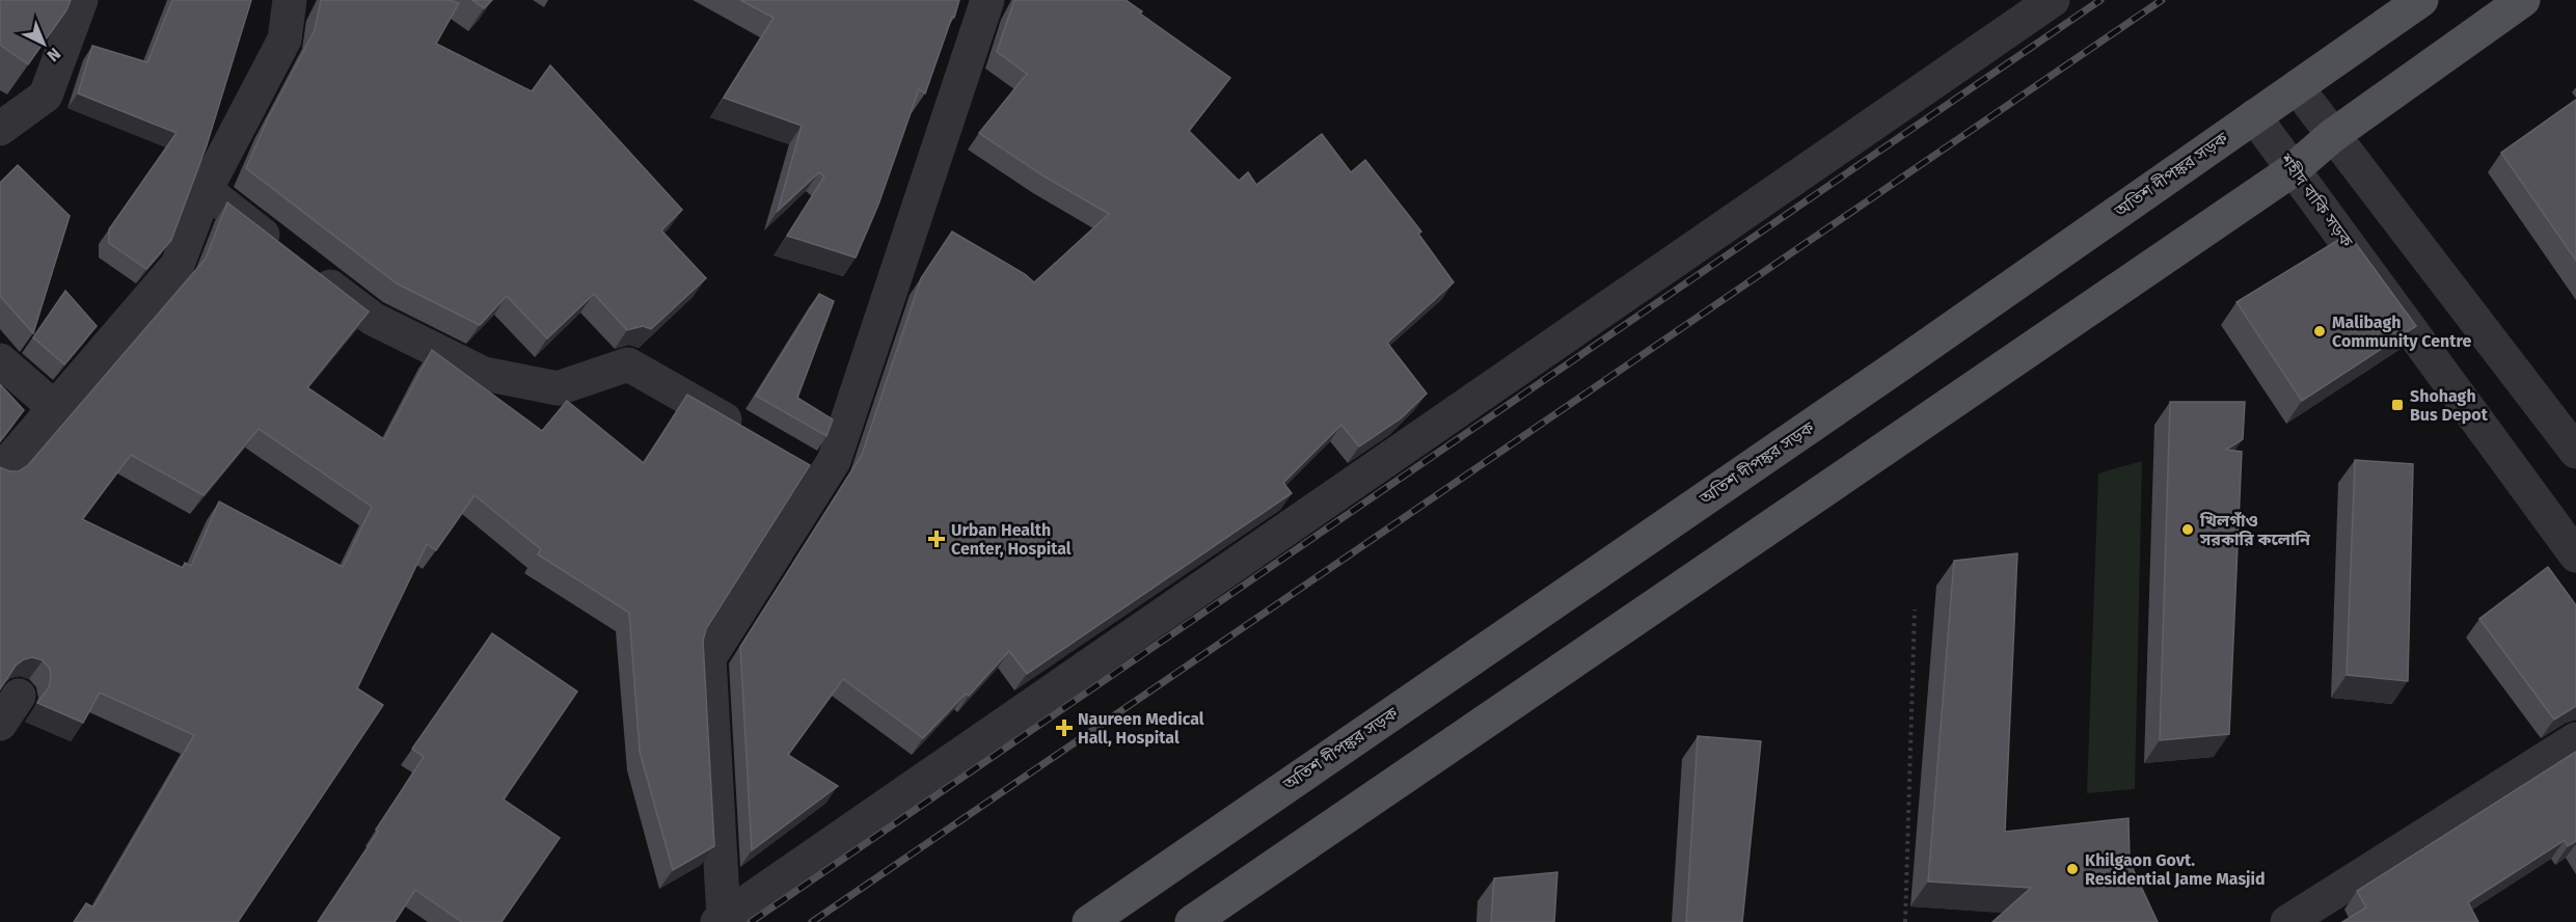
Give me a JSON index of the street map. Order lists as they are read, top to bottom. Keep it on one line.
{"streets":{"main road":["অতিশ দীপঙ্কর সড়ক"],"street":["শহীদ বাকি সড়ক"]},"crossings":[["অতিশ দীপঙ্কর সড়ক","শহীদ বাকি সড়ক"]],"places":{"other":["Malibagh Community Centre","খিলগাঁও সরকারি কলোনি","Khilgaon Govt. Residential Jame Masjid"],"transit":["Shohagh Bus Depot"],"health":["Urban Health Center, Hospital","Naureen Medical Hall, Hospital"]},"north":"bottom right"}
